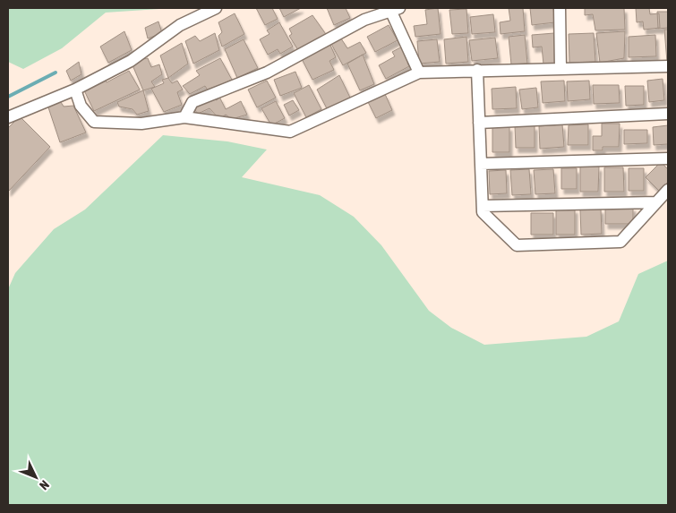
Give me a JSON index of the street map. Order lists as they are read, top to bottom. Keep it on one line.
{"north":"bottom right"}
